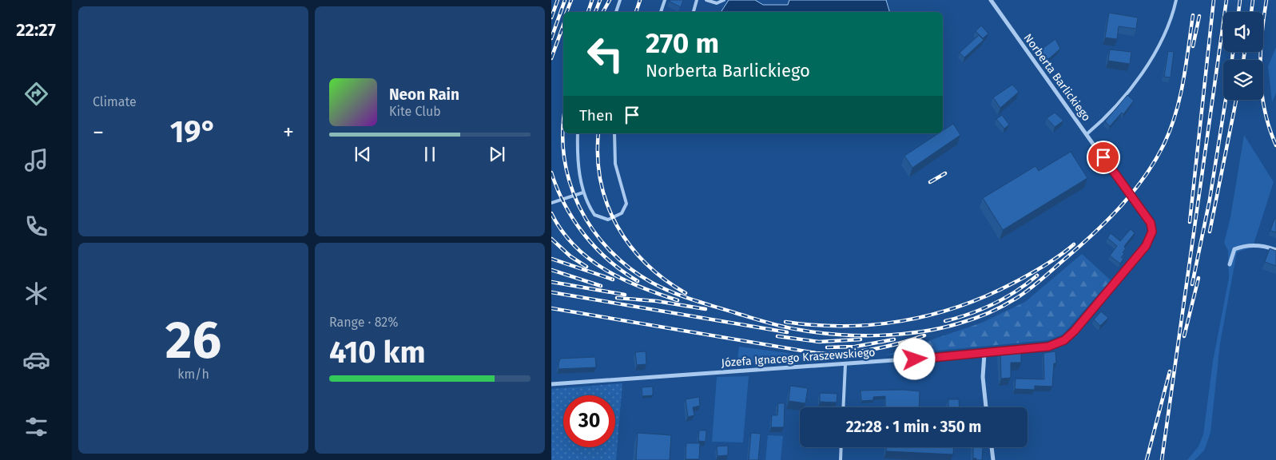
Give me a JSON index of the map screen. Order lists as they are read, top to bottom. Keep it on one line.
{"streets":{"street":["Norberta Barlickiego","Józefa Ignacego Kraszewskiego"]},"crossings":[["Norberta Barlickiego","Józefa Ignacego Kraszewskiego"]],"page":{"tabs":"22:27","tile":["Climate",["26","km/h"],["Range · 82%","410 km"]],"turn":["270 m","Norberta Barlickiego"],"song":["Neon Rain","Kite Club"],"then":"Then","heat":["−","19°","+"],"limit":"30","trip":"22:28 · 1 min · 350 m"}}
